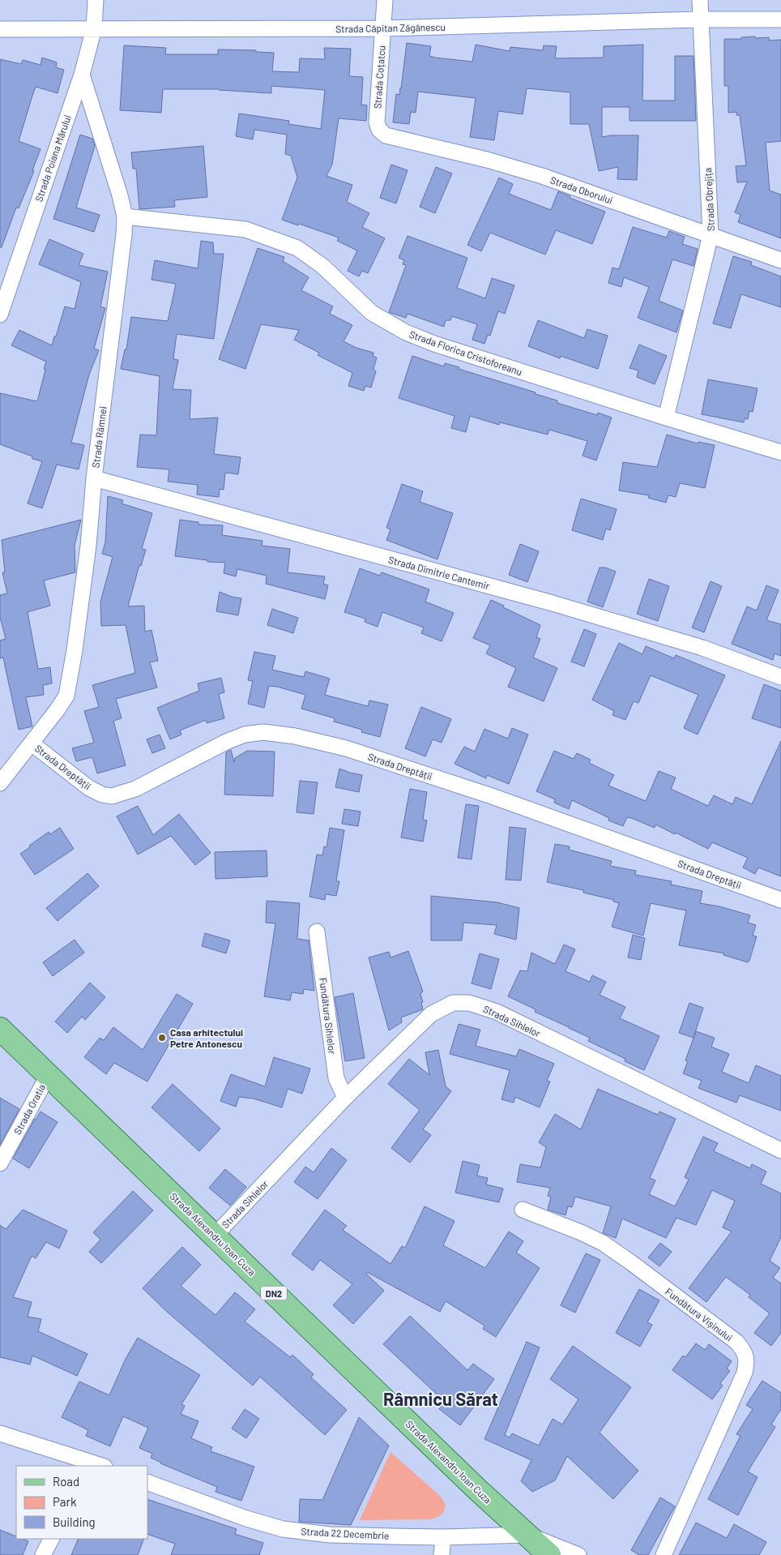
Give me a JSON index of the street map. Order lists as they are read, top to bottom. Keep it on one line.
{"streets":{"main road":["Strada Alexandru Ioan Cuza","DN2"],"street":["Strada Căpitan Zăgănescu","Strada Coțatcu","Strada Poiana Mărului","Strada Oborului","Strada Obrejița","Strada Florica Cristoforeanu","Strada Râmnei","Strada Dimitrie Cantemir","Strada Dreptății","Fundătura Sihlelor","Strada Sihlelor","Strada Oratia","Fundătura Vișinului","Strada 22 Decembrie"]},"crossings":[["Strada Căpitan Zăgănescu","Strada Coțatcu"],["Strada Căpitan Zăgănescu","Strada Poiana Mărului"],["Strada Căpitan Zăgănescu","Strada Obrejița"],["Strada Coțatcu","Strada Oborului"],["Strada Poiana Mărului","Strada Râmnei"],["Strada Oborului","Strada Obrejița"],["Strada Obrejița","Strada Florica Cristoforeanu"],["Strada Florica Cristoforeanu","Strada Râmnei"],["Strada Râmnei","Strada Dimitrie Cantemir"],["Strada Râmnei","Strada Dreptății"],["Fundătura Sihlelor","Strada Sihlelor"],["Strada Sihlelor","Strada Alexandru Ioan Cuza"],["Strada Oratia","Strada Alexandru Ioan Cuza"],["Strada Alexandru Ioan Cuza","Strada 22 Decembrie"]],"districts":["Râmnicu Sărat"],"places":["Casa arhitectului Petre Antonescu"],"legend":["Road","Park","Building"]}
